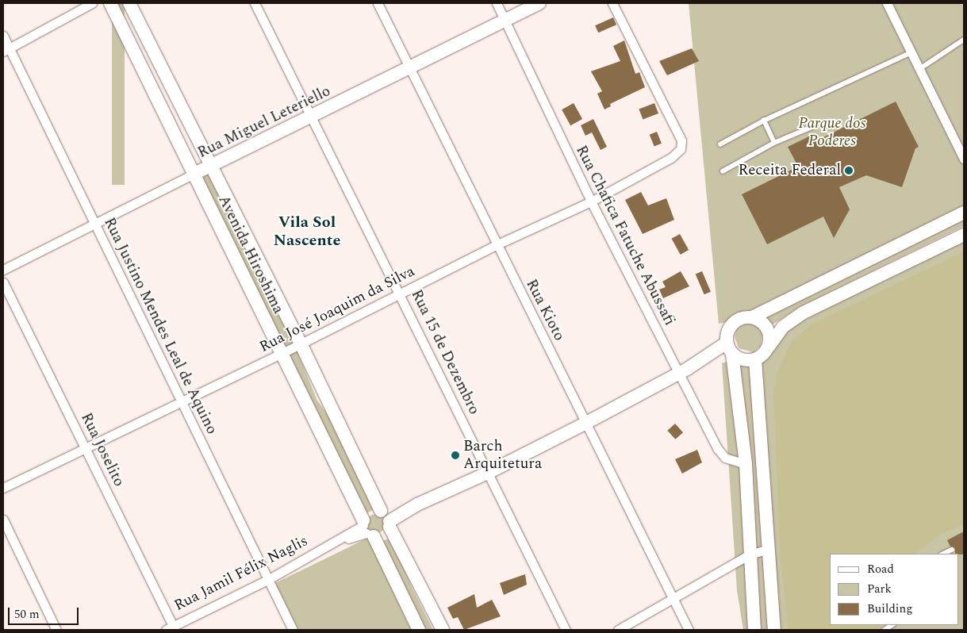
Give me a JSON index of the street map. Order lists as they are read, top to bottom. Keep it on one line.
{"streets":{"main road":["Rua Miguel Leteriello","Avenida Hiroshima"],"street":["Rua Chafica Fatuche Abussafi","Rua José Joaquim da Silva","Rua Kioto","Rua Justino Mendes Leal de Aquino","Rua 15 de Dezembro","Rua Joselito","Rua Jamil Félix Naglis"]},"crossings":[["Rua Miguel Leteriello","Rua Chafica Fatuche Abussafi"],["Rua Miguel Leteriello","Avenida Hiroshima"],["Rua Miguel Leteriello","Rua Kioto"],["Rua Miguel Leteriello","Rua Justino Mendes Leal de Aquino"],["Rua Miguel Leteriello","Rua 15 de Dezembro"],["Rua Chafica Fatuche Abussafi","Rua José Joaquim da Silva"],["Avenida Hiroshima","Rua José Joaquim da Silva"],["Avenida Hiroshima","Rua Jamil Félix Naglis"],["Rua José Joaquim da Silva","Rua Kioto"],["Rua José Joaquim da Silva","Rua Justino Mendes Leal de Aquino"],["Rua José Joaquim da Silva","Rua 15 de Dezembro"],["Rua José Joaquim da Silva","Rua Joselito"],["Rua Justino Mendes Leal de Aquino","Rua Jamil Félix Naglis"],["Rua Joselito","Rua Jamil Félix Naglis"]],"districts":["Vila Sol Nascente"],"parks":["Parque dos Poderes"],"places":["Receita Federal","Barch Arquitetura"],"legend":["Road","Park","Building"],"scale_bar":"50 m"}
